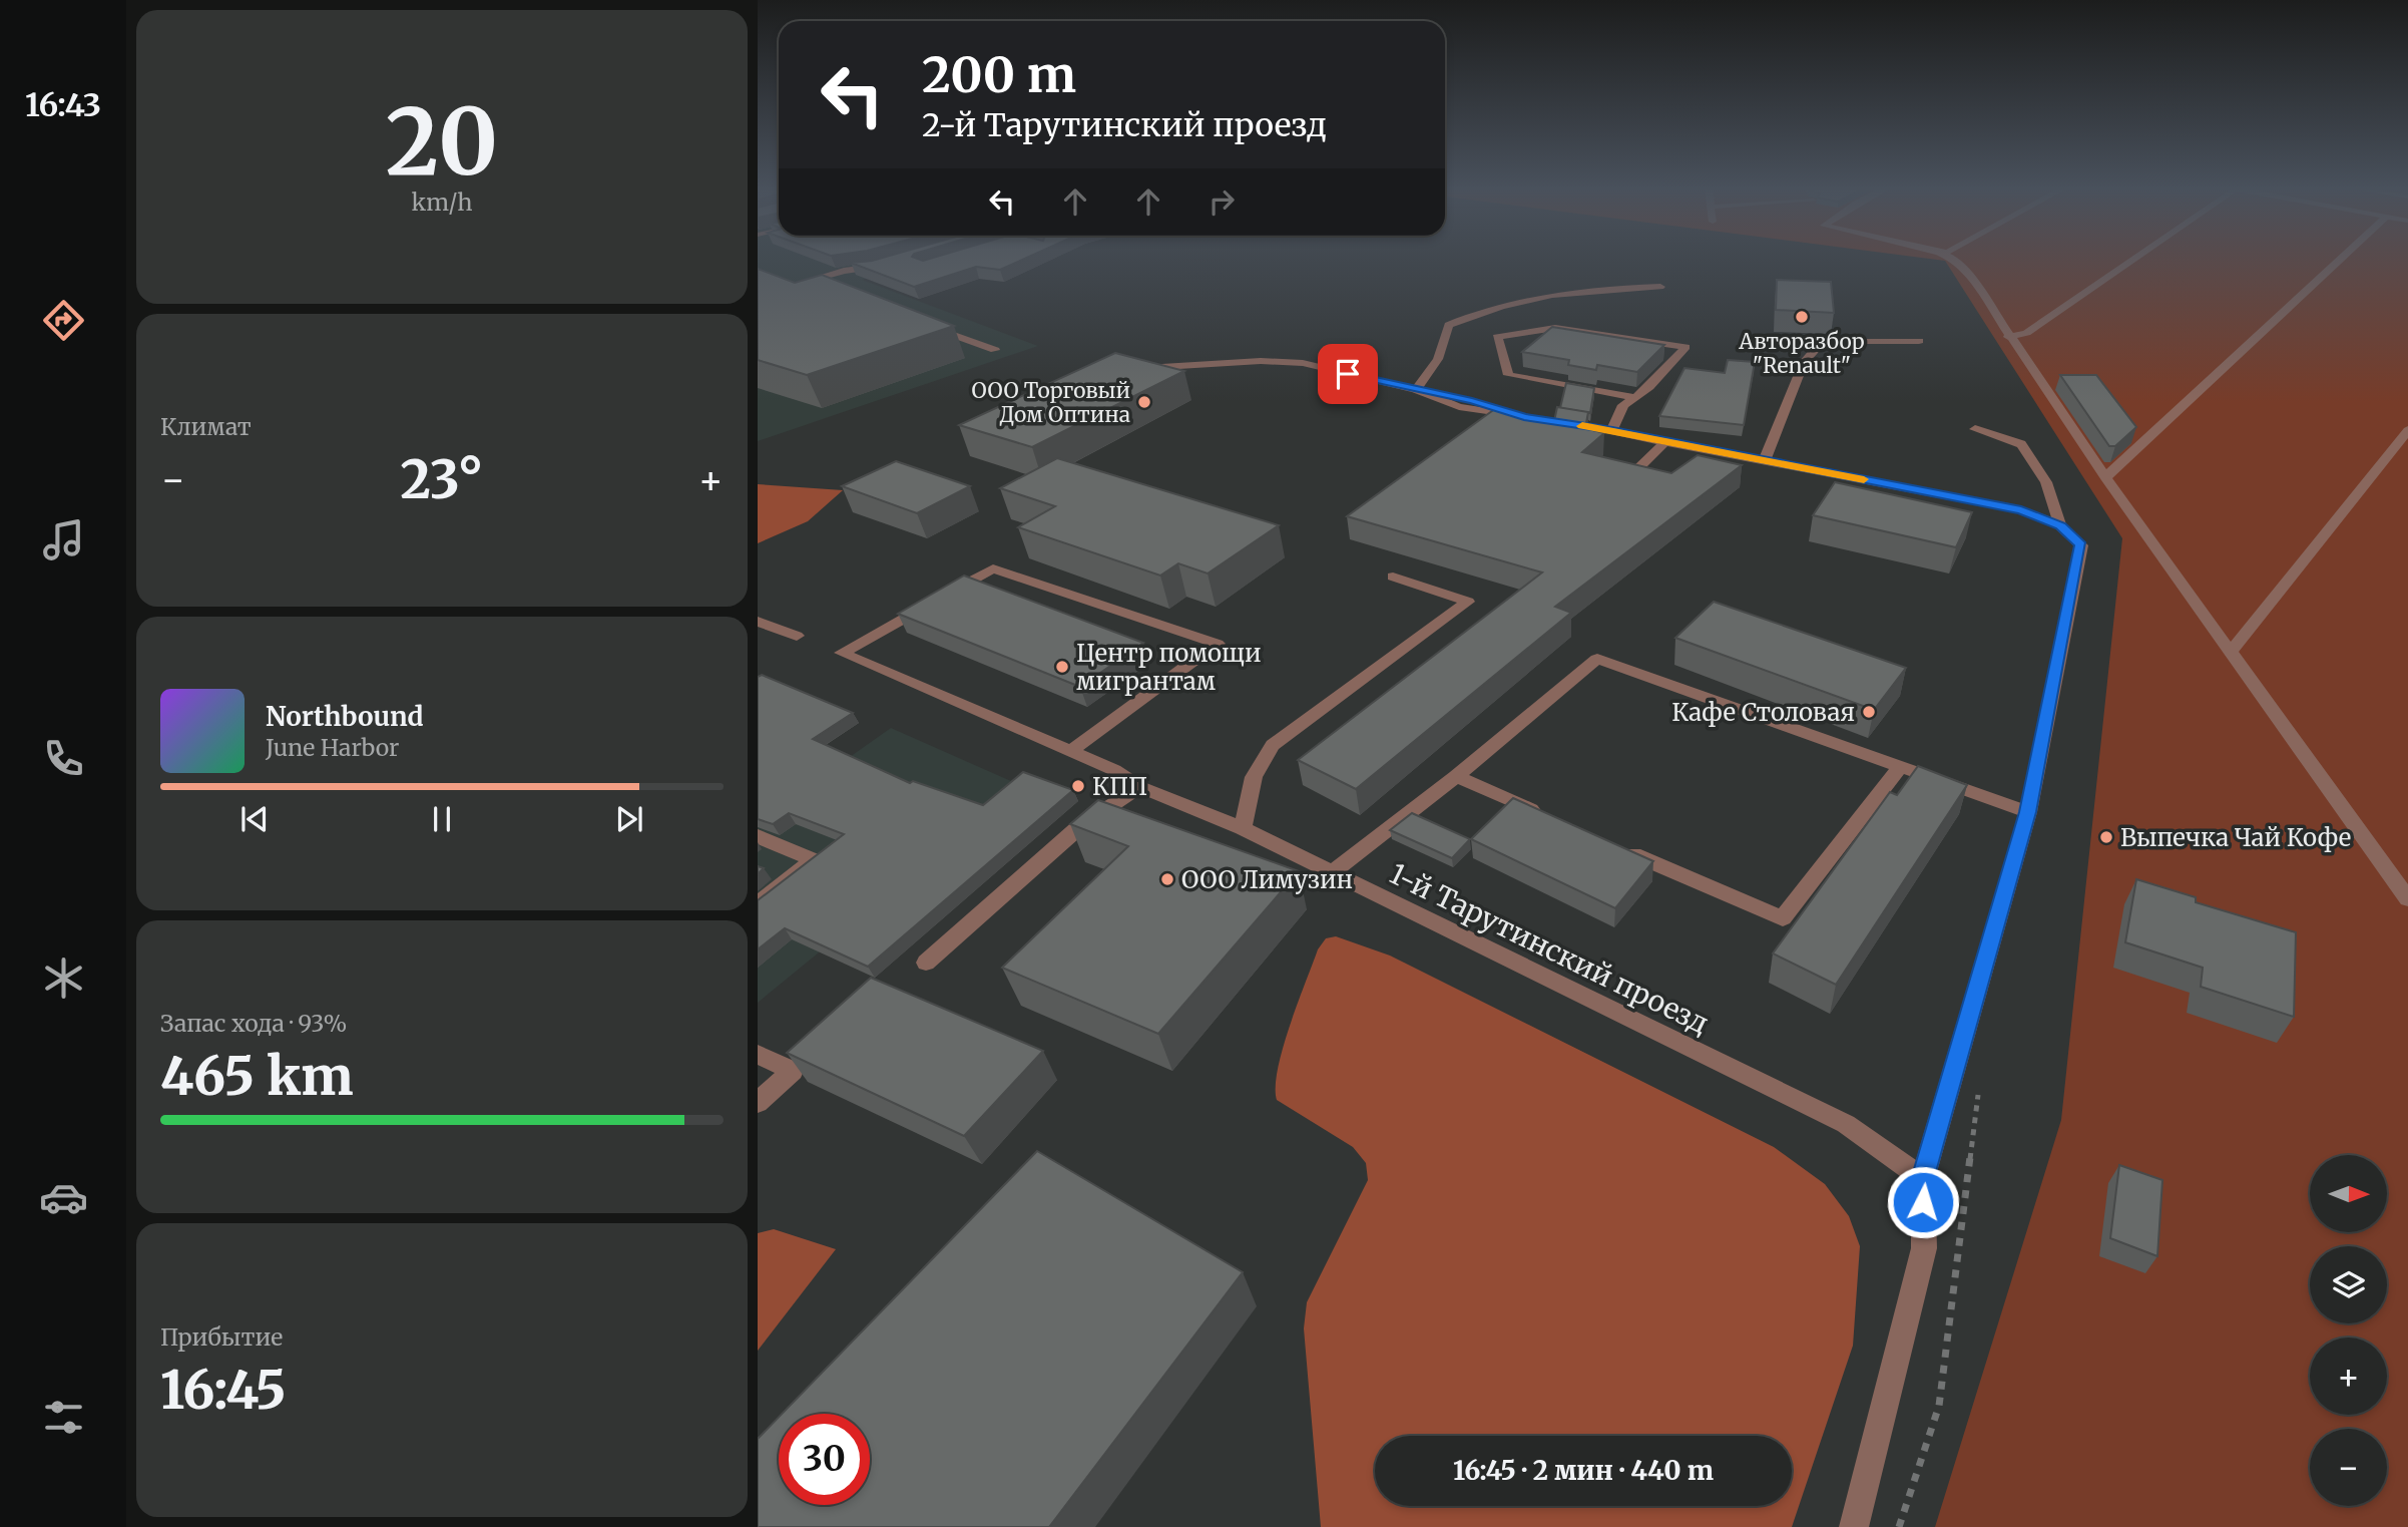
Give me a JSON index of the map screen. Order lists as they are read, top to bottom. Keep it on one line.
{"streets":{"street":["1-й Тарутинский проезд"]},"places":["Авторазбор \"Renault\"","ООО Торговый Дом Оптина","Центр помощи мигрантам","Кафе Столовая","КПП","Выпечка Чай Кофе","ООО Лимузин"],"north":"right","page":{"tabs":"16:43","tile":[["20","km/h"],"Климат",["Запас хода · 93%","465 km"],["Прибытие","16:45"]],"turn":["200 m","2-й Тарутинский проезд"],"heat":["−","23°","+"],"song":["Northbound","June Harbor"],"map_buttons":["+","−"],"limit":"30","trip":"16:45 · 2 мин · 440 m"}}
